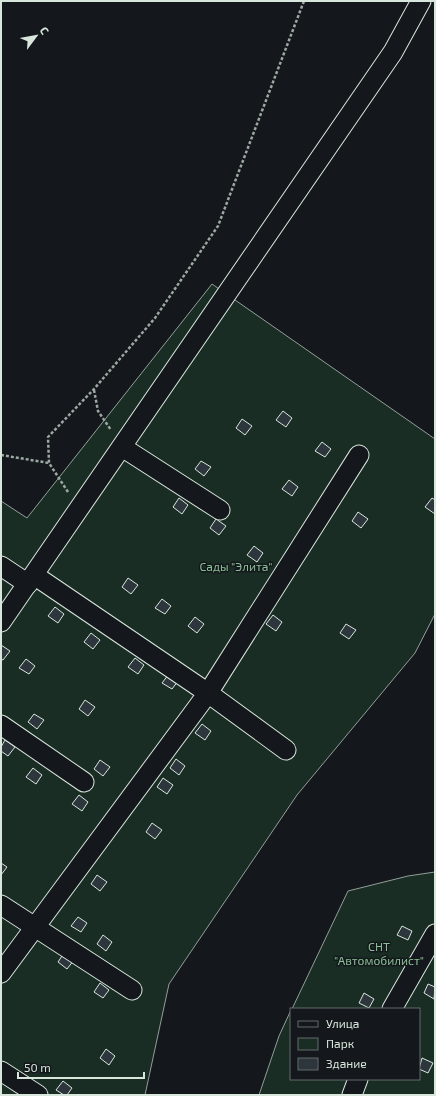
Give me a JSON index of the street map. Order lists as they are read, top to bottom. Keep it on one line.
{"parks":["Сады \"Элита\"","СНТ \"Автомобилист\""],"legend":["Улица","Парк","Здание"],"scale_bar":"50 m","north":"top right"}
